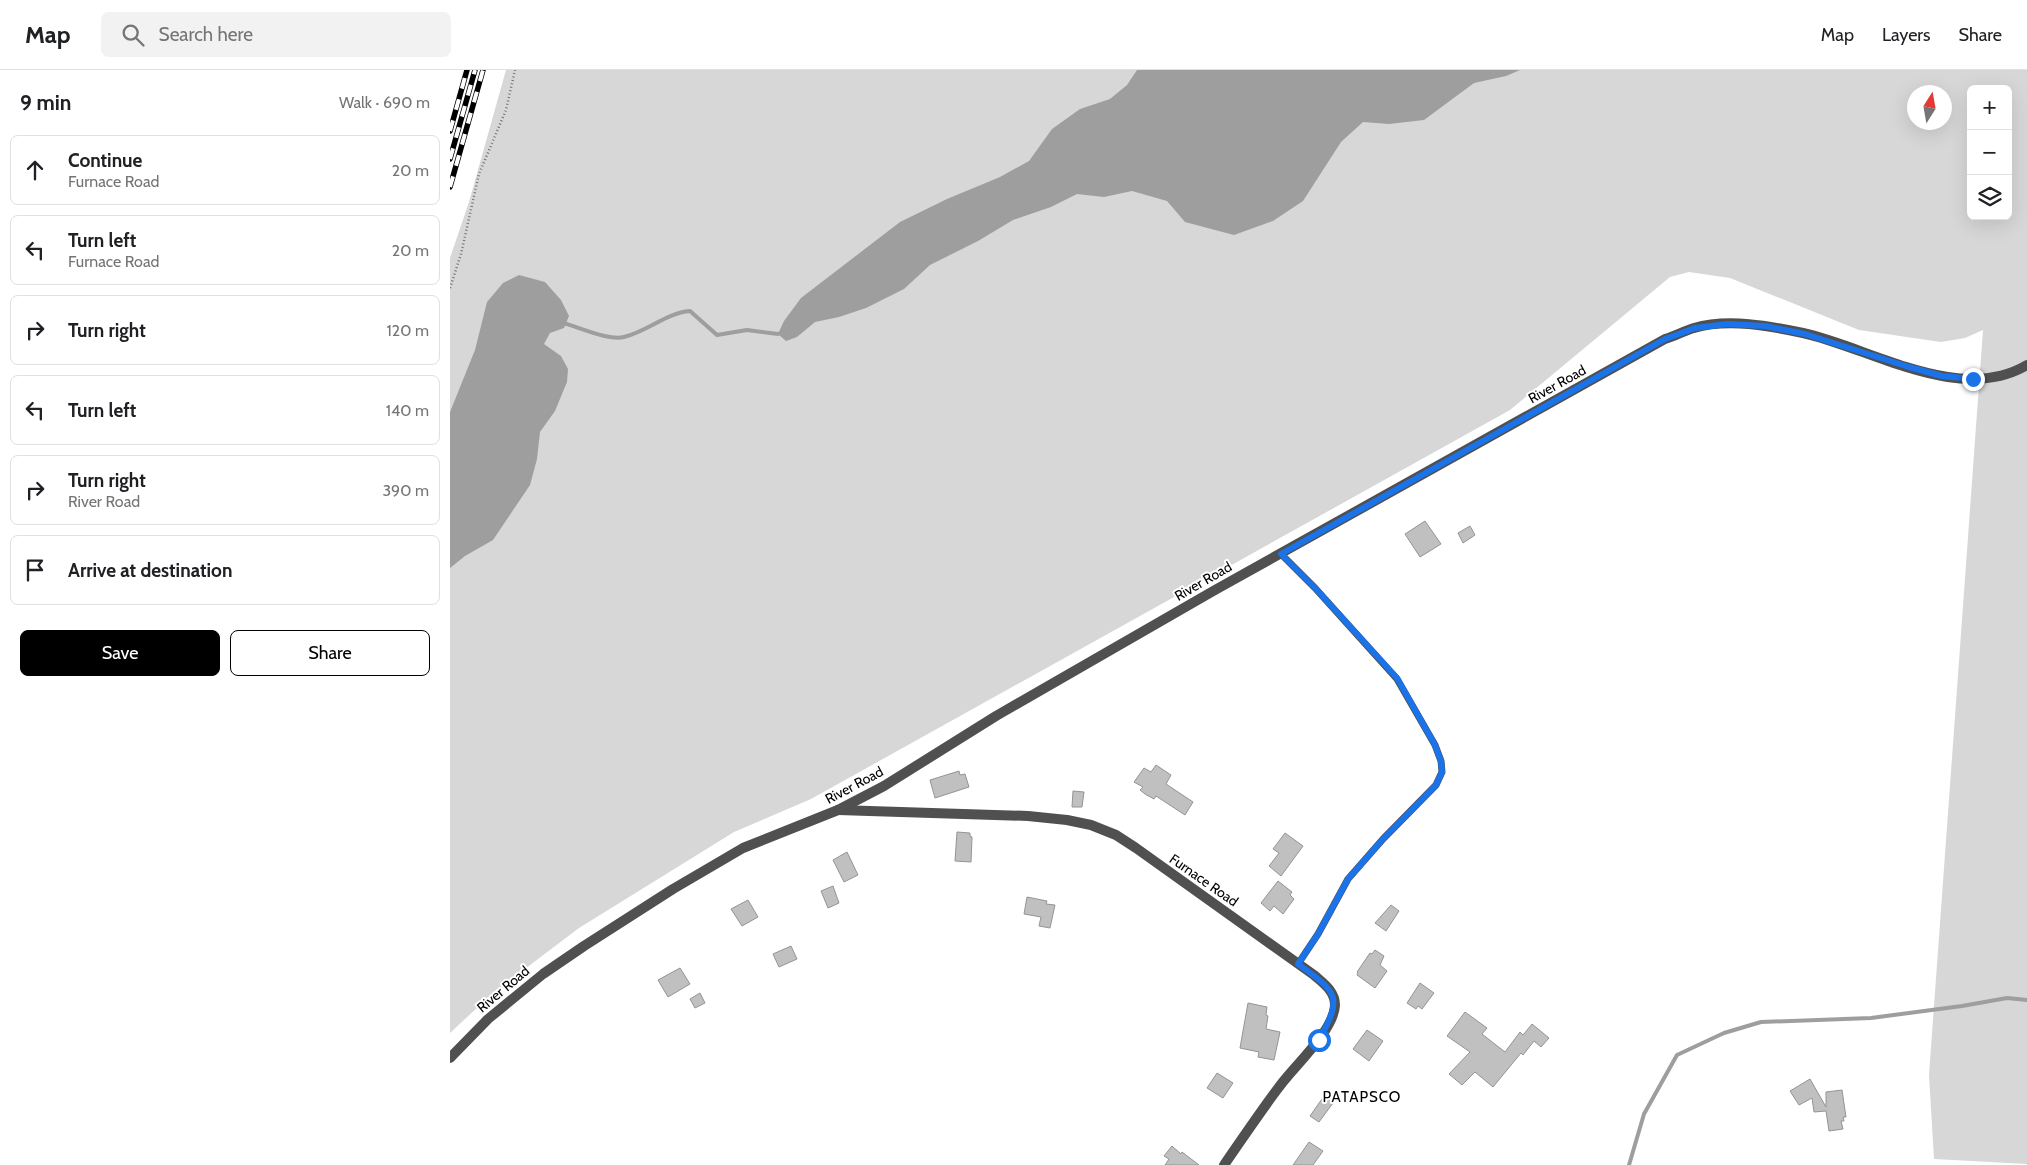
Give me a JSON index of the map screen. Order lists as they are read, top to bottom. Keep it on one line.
{"streets":{"street":["River Road","Furnace Road"]},"crossings":[["River Road","Furnace Road"]],"districts":["PATAPSCO"],"north":"top","page":{"header":"Map","search":"Search here","nav":["Map","Layers","Share"],"heading":["9 min","Walk · 690 m"],"map_buttons":["+","−"],"list":[["Continue","Furnace Road","20 m"],["Turn left","Furnace Road","20 m"],["Turn right","120 m"],["Turn left","140 m"],["Turn right","River Road","390 m"],"Arrive at destination"],"buttons":["Save","Share"]}}
